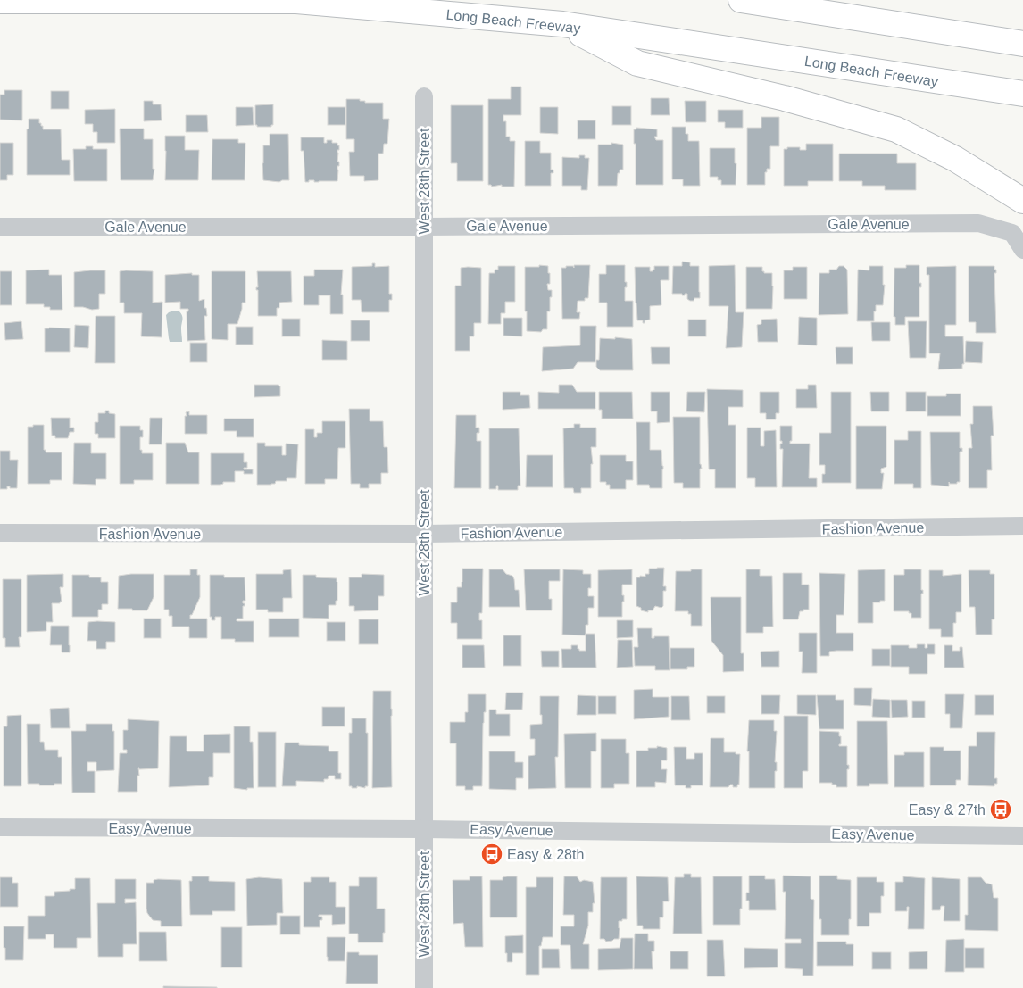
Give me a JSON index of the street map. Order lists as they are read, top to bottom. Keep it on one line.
{"streets":{"highway":["Long Beach Freeway"],"street":["West 28th Street","Gale Avenue","Fashion Avenue","Easy Avenue"]},"crossings":[["West 28th Street","Gale Avenue"],["West 28th Street","Fashion Avenue"],["West 28th Street","Easy Avenue"]],"places":{"bus stop":["Easy & 27th","Easy & 28th"]}}
